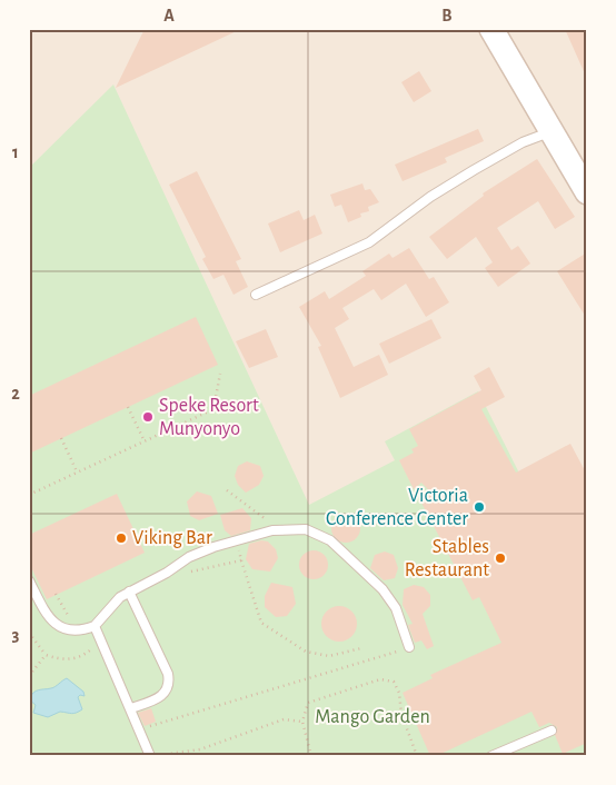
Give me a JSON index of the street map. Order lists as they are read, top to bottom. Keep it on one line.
{"parks":["Mango Garden"],"places":["Speke Resort Munyonyo","Victoria Conference Center","Viking Bar","Stables Restaurant"],"grid":{"columns":["A","B"],"rows":["1","2","3"]}}
